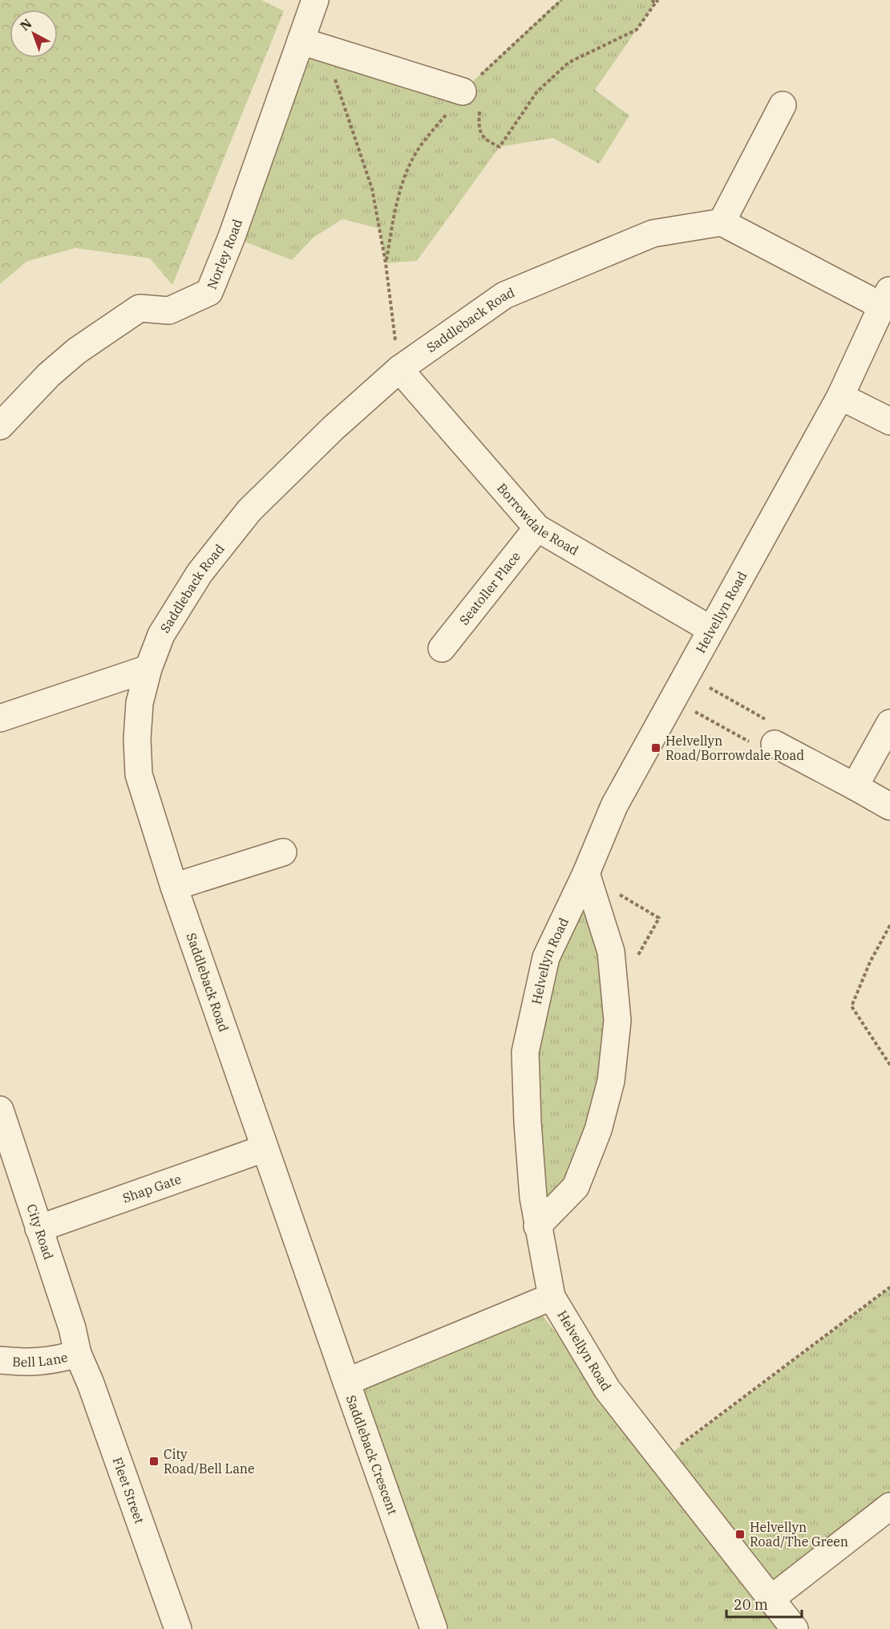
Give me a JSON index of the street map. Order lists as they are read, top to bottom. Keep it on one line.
{"streets":{"street":["Norley Road","Saddleback Road","Borrowdale Road","Seatoller Place","Helvellyn Road","Shap Gate","City Road","Bell Lane","Saddleback Crescent","Fleet Street"]},"crossings":[["Saddleback Road","Borrowdale Road"],["Saddleback Road","Shap Gate"],["Saddleback Road","Saddleback Crescent"],["Borrowdale Road","Seatoller Place"],["Borrowdale Road","Helvellyn Road"],["Helvellyn Road","Saddleback Crescent"],["Shap Gate","City Road"],["City Road","Bell Lane"],["City Road","Fleet Street"],["Bell Lane","Fleet Street"]],"places":{"transit":["Helvellyn Road/Borrowdale Road","City Road/Bell Lane","Helvellyn Road/The Green"]},"scale_bar":"20 m","north":"top left"}
